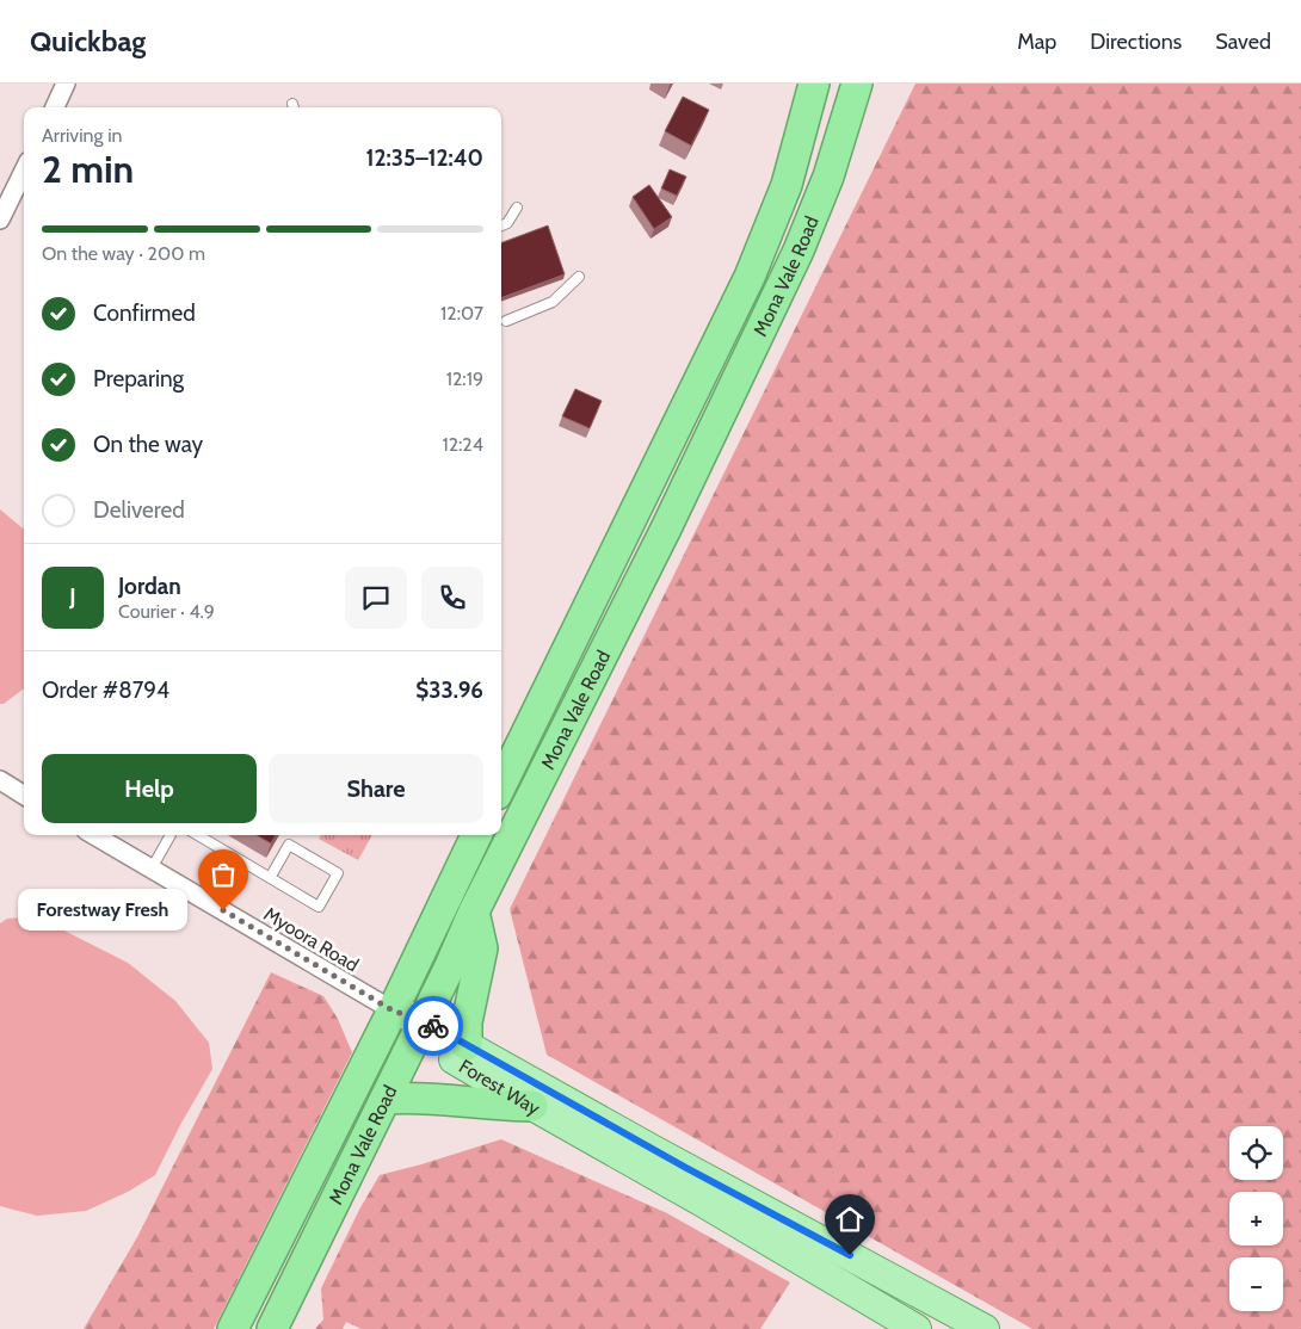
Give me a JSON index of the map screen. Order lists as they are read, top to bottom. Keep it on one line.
{"streets":{"highway":["Mona Vale Road"],"main road":["Forest Way"],"street":["Myoora Road"]},"crossings":[["Mona Vale Road","Myoora Road"],["Mona Vale Road","Forest Way"],["Myoora Road","Forest Way"]],"places":["Forestway Fresh"],"page":{"header":"Quickbag","nav":["Map","Directions","Saved"],"heading":["2 min","Arriving in","12:35–12:40"],"panel":["Jordan","Courier · 4.9","Order #8794","$33.96"],"bar":"On the way · 200 m","list":[["Confirmed","12:07"],["Preparing","12:19"],["On the way","12:24"],"Delivered"],"round":"J","buttons":["Help","Share"],"bubble":"Forestway Fresh","map_buttons":["+","−"]}}
